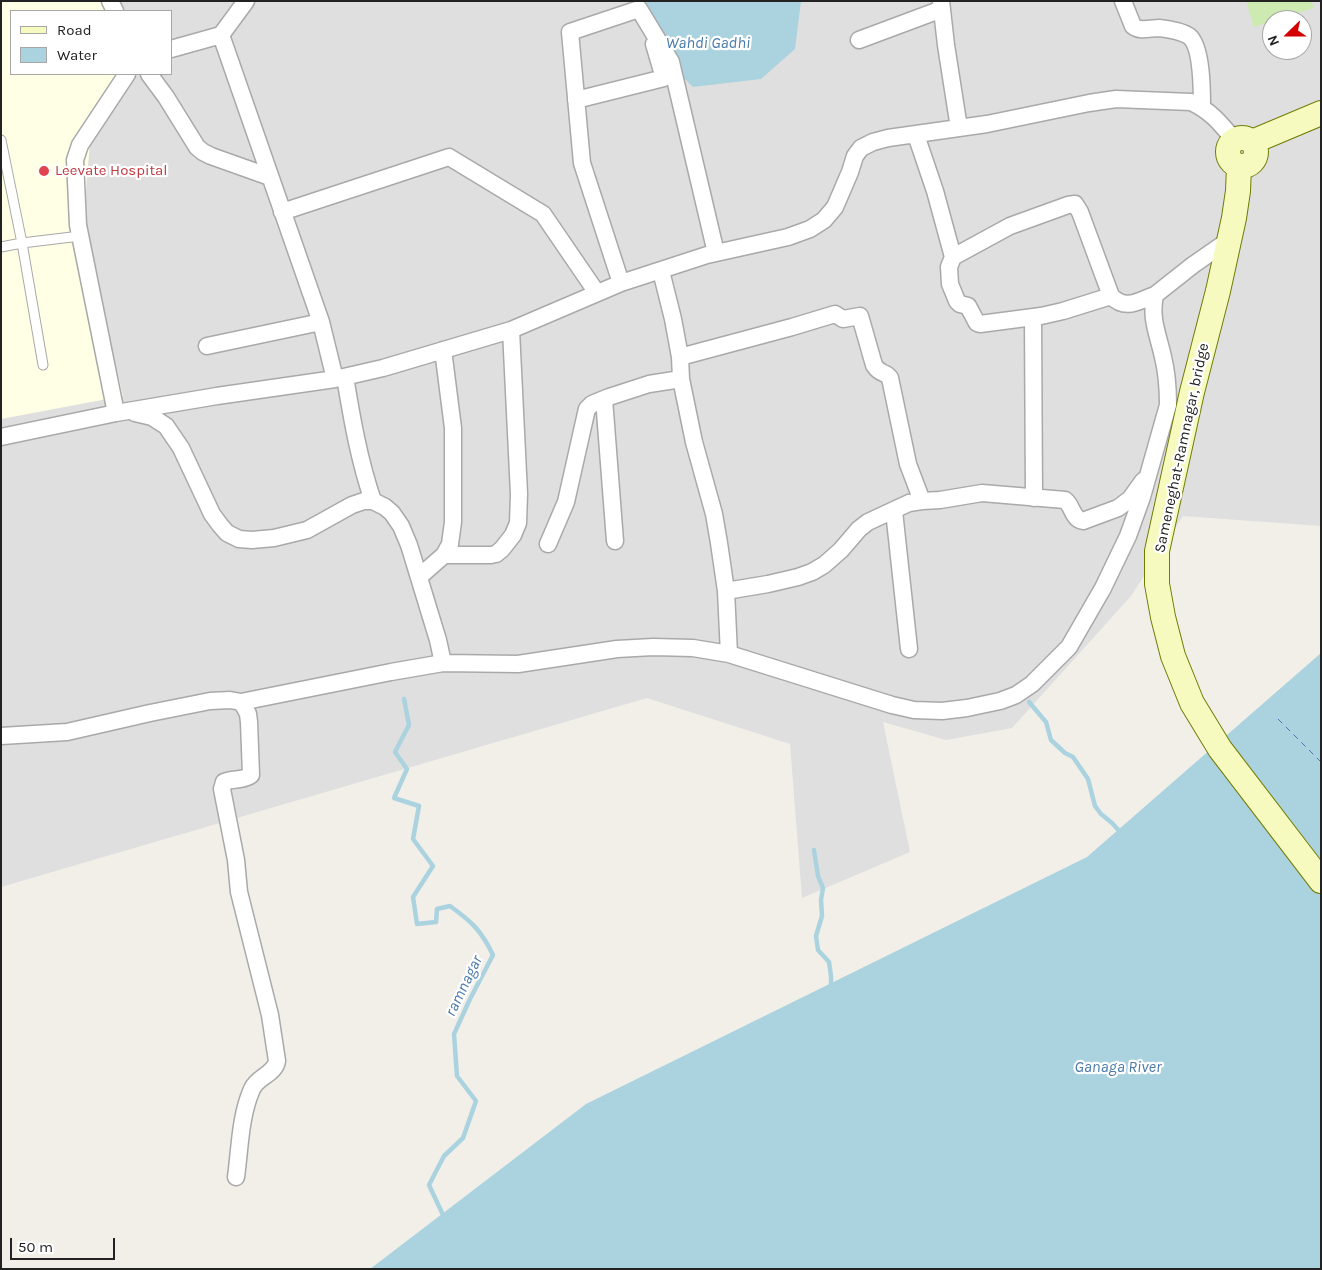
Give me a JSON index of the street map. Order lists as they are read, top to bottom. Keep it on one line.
{"streets":{"main road":["Sameneghat-Ramnagar, bridge"]},"water":["Wahdi Gadhi","ramnagar","Ganaga River"],"places":["Leevate Hospital"],"legend":["Road","Water"],"scale_bar":"50 m","north":"left"}
